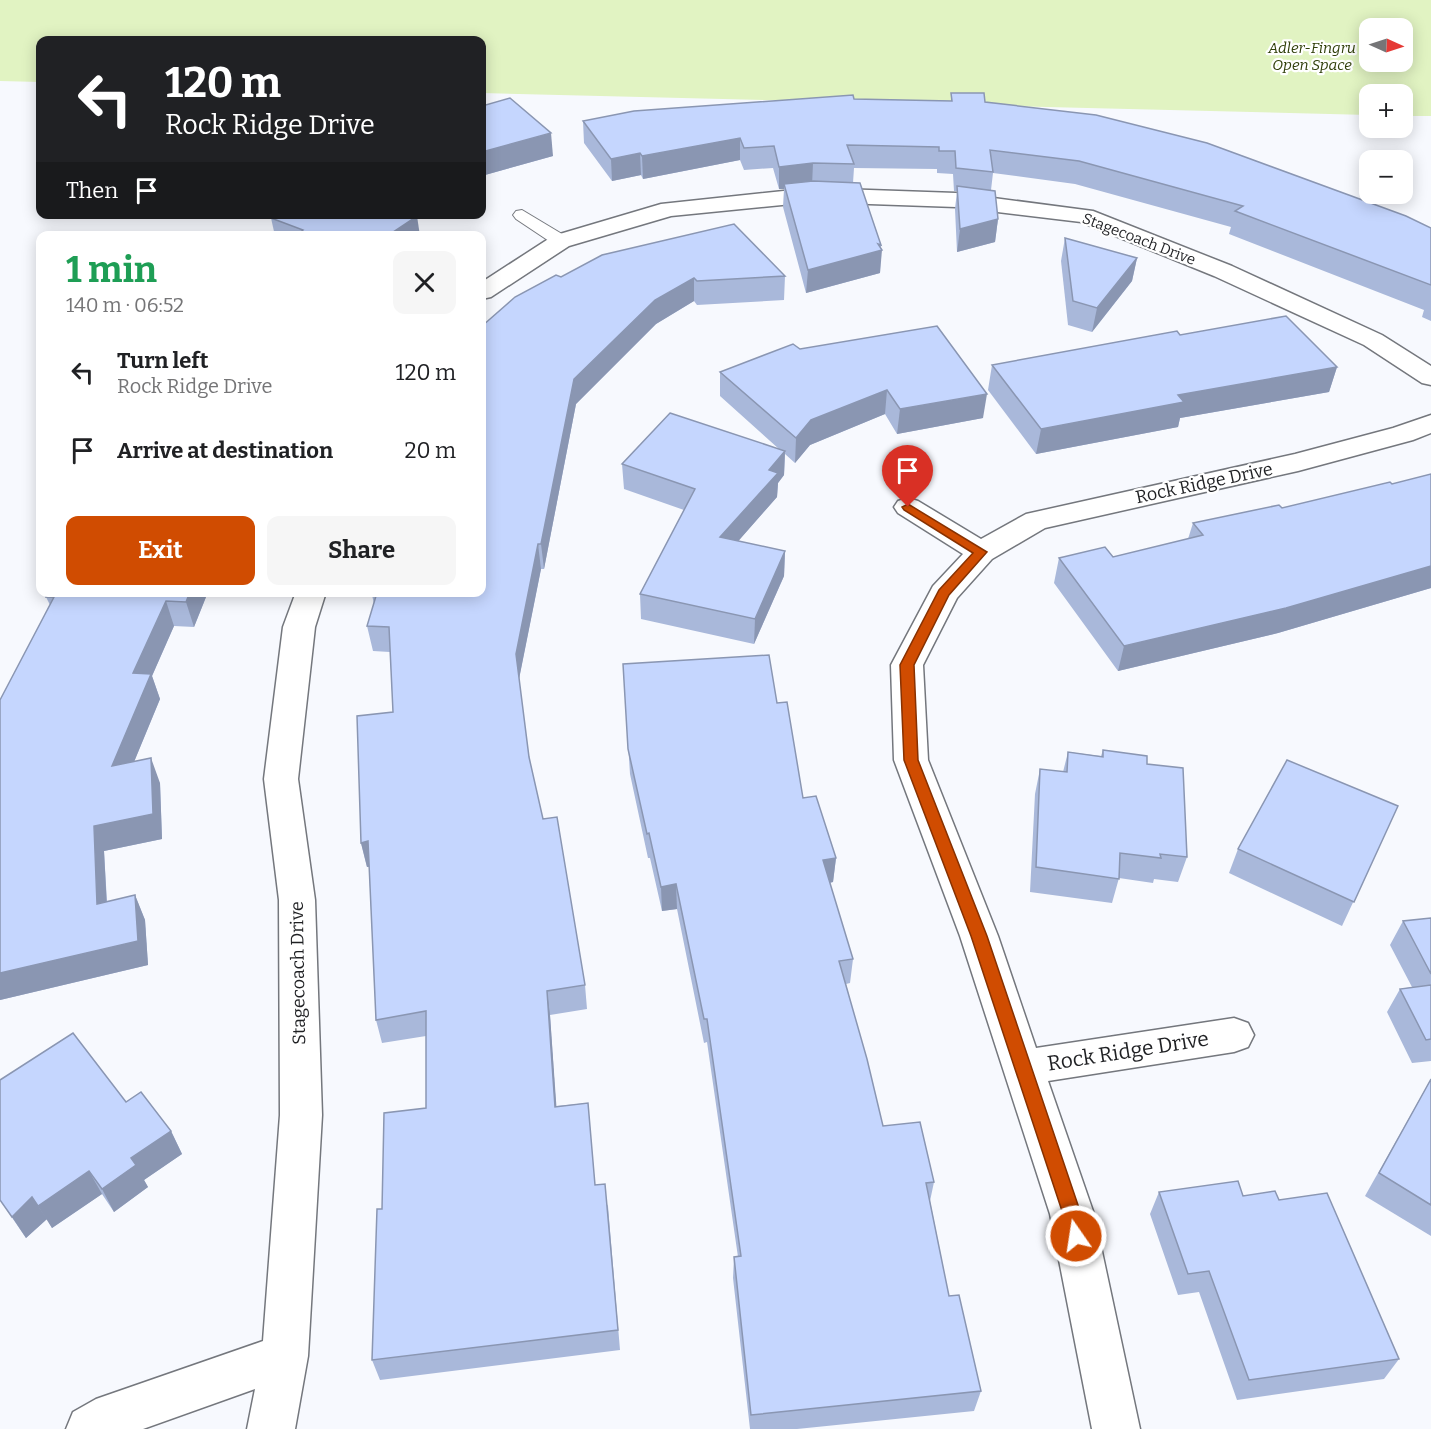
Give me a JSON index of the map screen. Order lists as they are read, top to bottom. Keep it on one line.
{"streets":{"street":["Stagecoach Drive","Rock Ridge Drive"]},"parks":["Adler-Fingru Open Space"],"north":"right","page":{"map_buttons":["+","−"],"turn":["120 m","Rock Ridge Drive"],"then":"Then","heading":["1 min","140 m · 06:52"],"list":[{"name":"Turn left","note":"Rock Ridge Drive","value":"120 m"},{"name":"Arrive at destination","value":"20 m"}],"buttons":["Exit","Share"]}}
